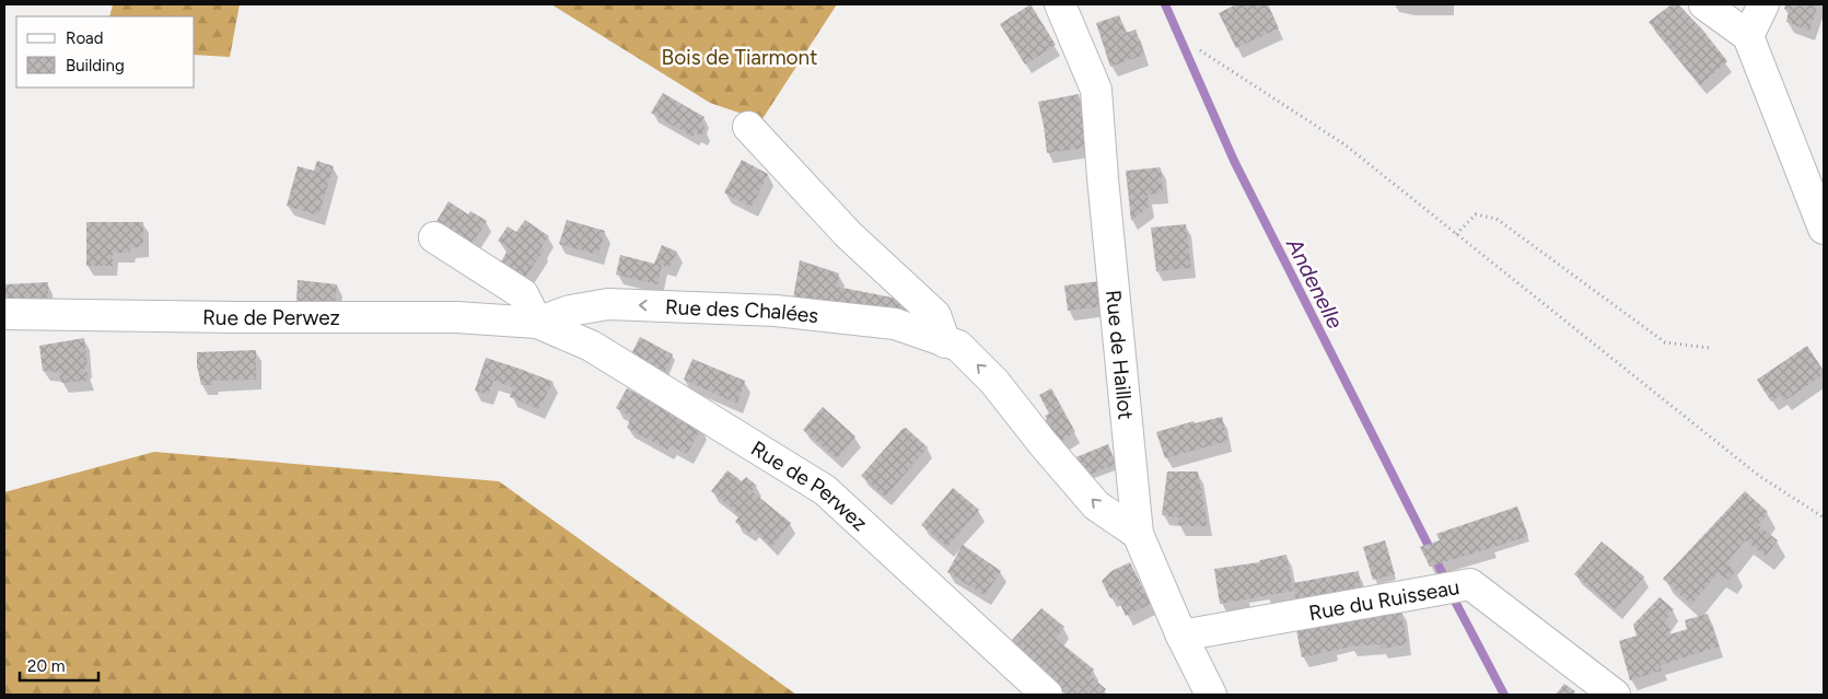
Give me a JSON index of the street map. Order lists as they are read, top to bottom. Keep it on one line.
{"streets":{"street":["Rue des Chalées","Rue de Perwez","Rue de Haillot","Rue du Ruisseau"]},"crossings":[["Rue des Chalées","Rue de Perwez"],["Rue des Chalées","Rue de Haillot"],["Rue de Haillot","Rue du Ruisseau"]],"one_way":["Rue des Chalées"],"water":["Andenelle"],"parks":["Bois de Tiarmont"],"legend":["Road","Building"],"scale_bar":"20 m"}
